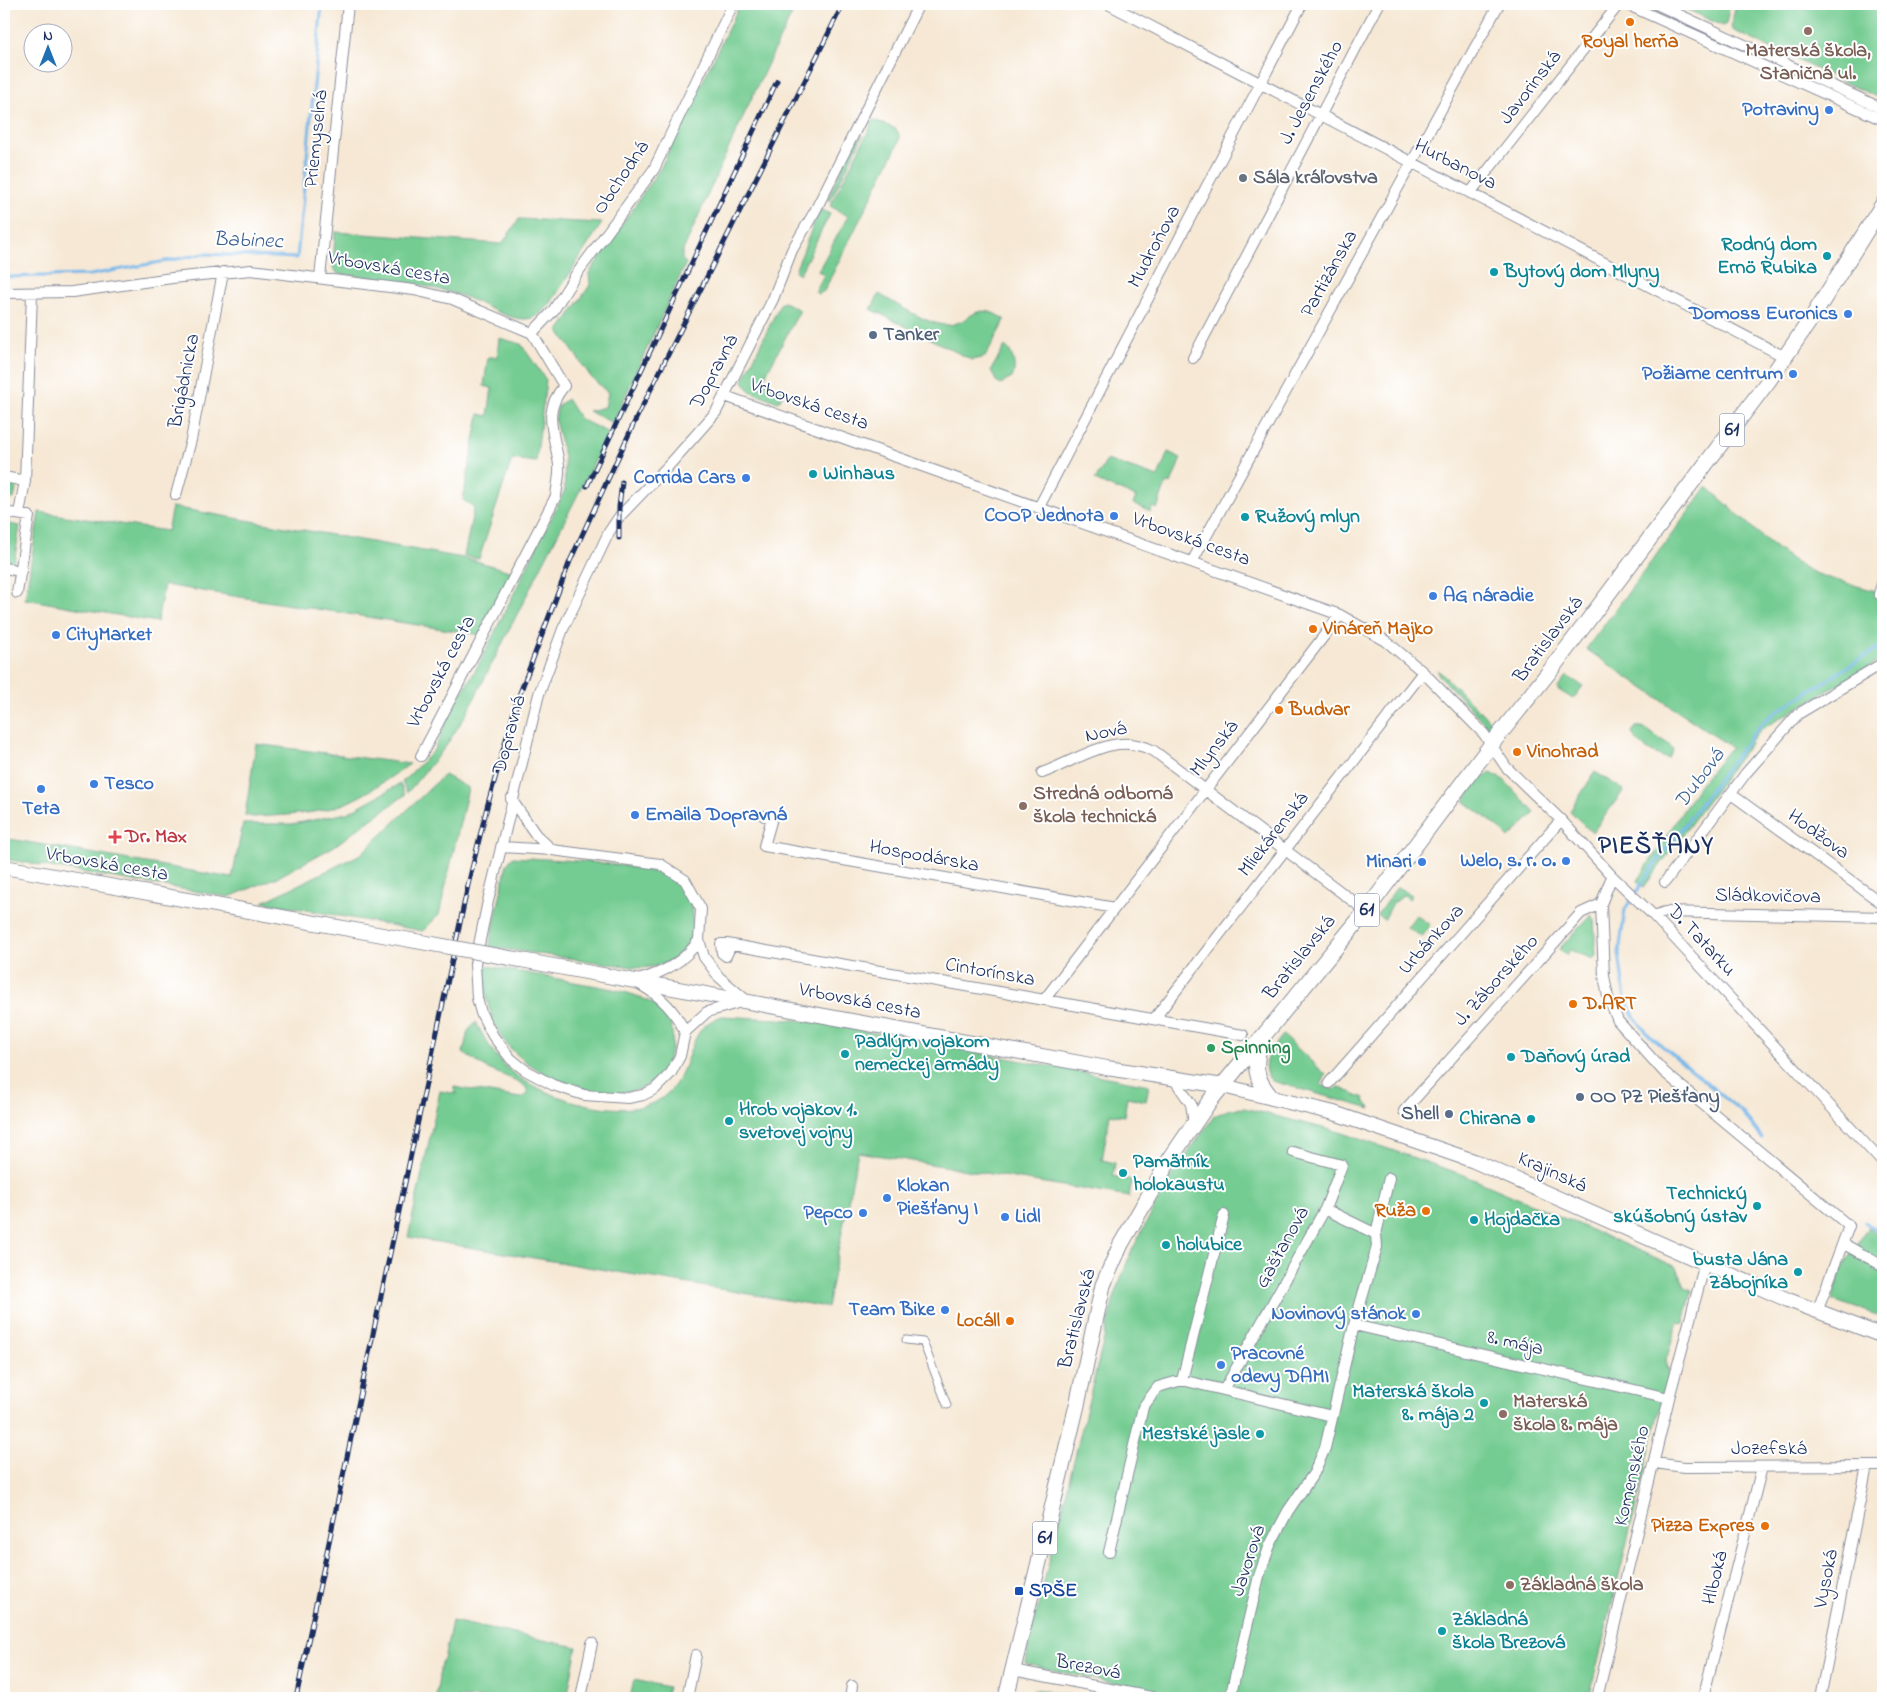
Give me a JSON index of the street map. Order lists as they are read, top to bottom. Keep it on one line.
{"streets":{"main road":["Vrbovská cesta","61","Bratislavská","Krajinská"],"street":["Javorinská","J. Jesenského","Priemyselná","Hurbanova","Obchodná","Mudroňova","Partizánska","Dopravná","Brigádnicka","Nová","Mlynská","Mliekárenská","Hodžova","Hospodárska","Sládkovičova","Urbánkova","D. Tatarku","Cintorínska","J. Záborského","Gaštanová","8. mája","Jozefská","Komenského","Javorová","Hlboká","Vysoká","Brezová"]},"crossings":[["Javorinská","Hurbanova"],["J. Jesenského","Hurbanova"],["Priemyselná","Vrbovská cesta"],["Hurbanova","Mudroňova"],["Hurbanova","Partizánska"],["Hurbanova","Bratislavská"],["Obchodná","Vrbovská cesta"],["Mudroňova","Vrbovská cesta"],["Vrbovská cesta","Partizánska"],["Vrbovská cesta","Dopravná"],["Vrbovská cesta","Brigádnicka"],["Vrbovská cesta","Bratislavská"],["Vrbovská cesta","Mlynská"],["Vrbovská cesta","Mliekárenská"],["Vrbovská cesta","D. Tatarku"],["Vrbovská cesta","Krajinská"],["Bratislavská","Nová"],["Bratislavská","D. Tatarku"],["Bratislavská","Krajinská"],["Bratislavská","Brezová"],["Nová","Mlynská"],["Nová","Mliekárenská"],["Mlynská","Hospodárska"],["Mlynská","Cintorínska"],["Mliekárenská","Cintorínska"],["Sládkovičova","D. Tatarku"],["Urbánkova","D. Tatarku"],["Krajinská","Komenského"],["8. mája","Komenského"],["8. mája","Javorová"],["Jozefská","Komenského"],["Jozefská","Hlboká"],["Jozefská","Vysoká"]],"districts":["PIEŠŤANY"],"water":["Babinec","Dubová"],"places":{"other":["Royal herňa","Materská škola, Staničná ul.","Potraviny","Sála kráľovstva","Rodný dom Ernö Rubika","Bytový dom Mlyny","Domoss Euronics","Tanker","Požiarne centrum","Winhaus","Corrida Cars","COOP Jednota","Ružový mlyn","AG náradie","Vináreň Majko","CityMarket","Budvar","Vinohrad","Tesco","Teta","Stredná odborná škola technická","Emaila Dopravná","Welo, s. r. o.","Minari","D.ART","Spinning","Padlým vojakom nemeckej armády","Daňový úrad","OO PZ Piešťany","Shell","Chirana","Hrob vojakov 1. svetovej vojny","Pamätník holokaustu","Klokan Piešťany I","Technický skúšobný ústav","Ruža","Pepco","Lidl","Hojdačka","holubice","busta Jána Zábojníka","Team Bike","Novinový stánok","Locáll","Pracovné odevy DAMI","Materská škola 8. mája 2","Materská škola 8. mája","Mestské jasle","Pizza Expres","Základná škola","Základná škola Brezová"],"health":["Dr. Max"],"transit":["SPŠE"]},"north":"top"}
